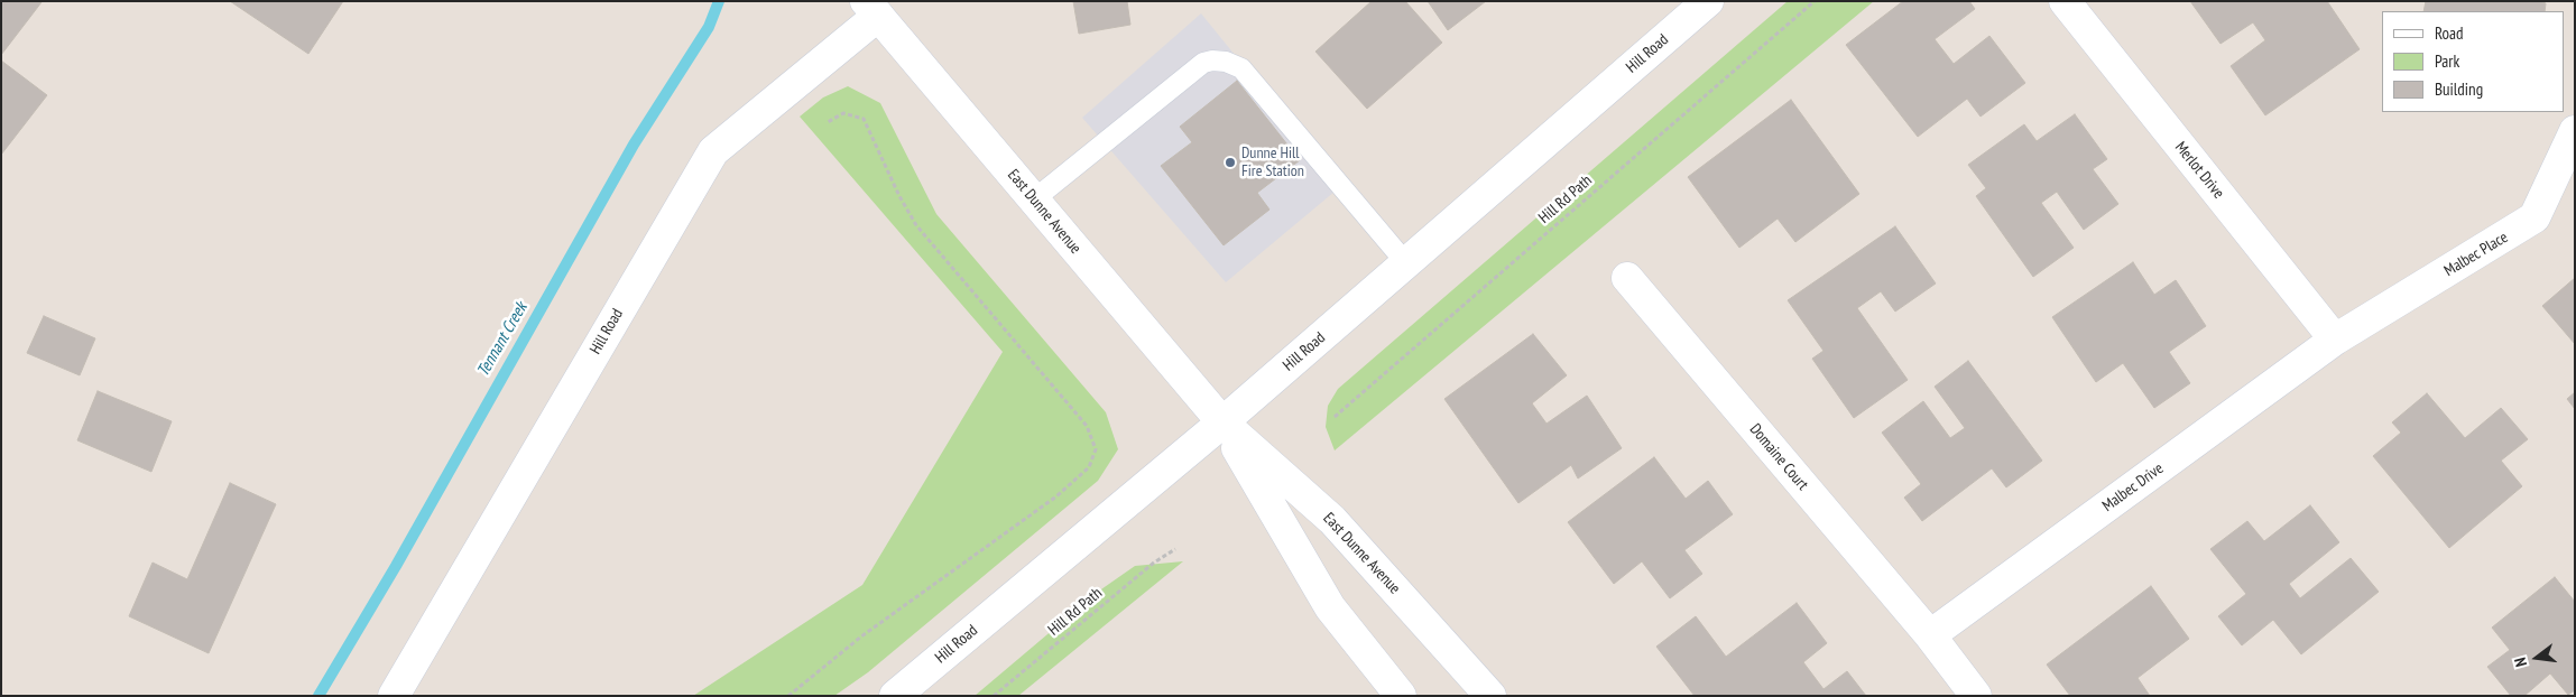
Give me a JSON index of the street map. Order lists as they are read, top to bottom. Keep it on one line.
{"streets":{"street":["Hill Road","Merlot Drive","East Dunne Avenue","Malbec Place","Domaine Court","Malbec Drive"],"path":["Hill Rd Path"]},"crossings":[["Hill Road","East Dunne Avenue"],["Merlot Drive","Malbec Place"],["Merlot Drive","Malbec Drive"],["Malbec Place","Malbec Drive"],["Domaine Court","Malbec Drive"]],"water":["Tennant Creek"],"places":["Dunne Hill Fire Station"],"legend":["Road","Park","Building"],"north":"left"}
